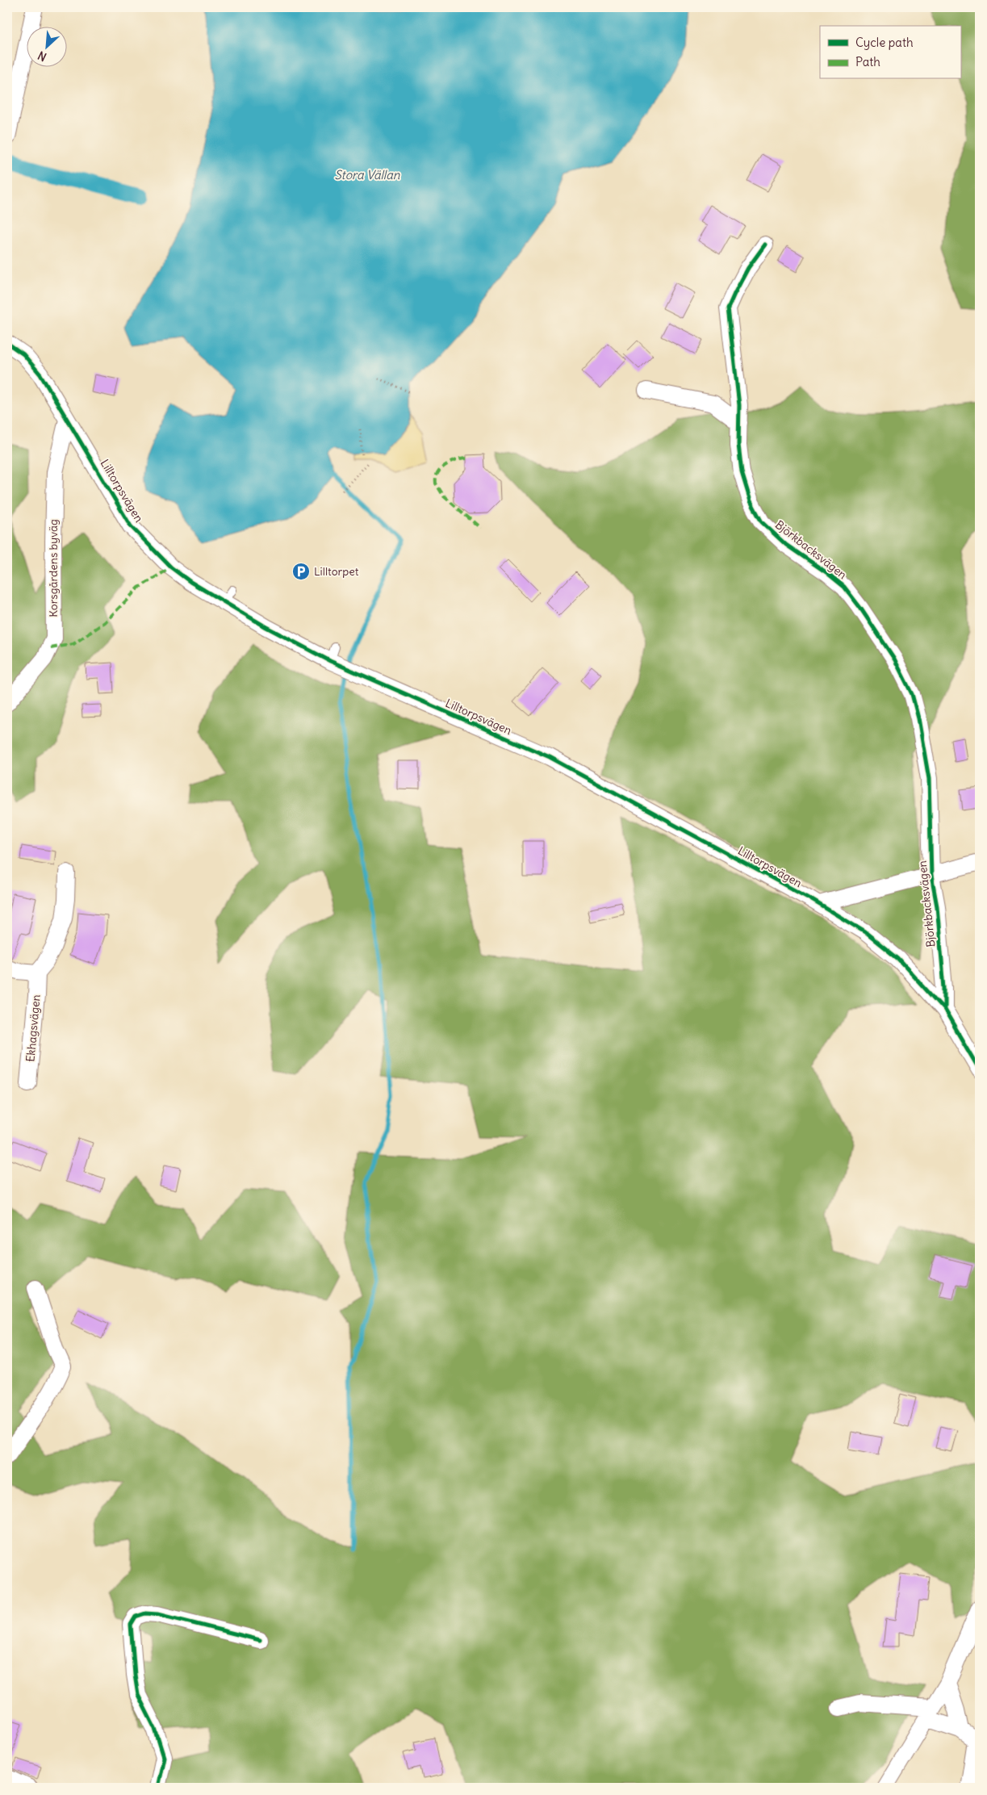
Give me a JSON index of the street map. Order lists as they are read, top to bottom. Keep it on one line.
{"streets":{"street":["Lilltorpsvägen","Björkbacksvägen","Korsgårdens byväg","Ekhagsvägen"]},"crossings":[["Lilltorpsvägen","Björkbacksvägen"],["Lilltorpsvägen","Korsgårdens byväg"]],"water":["Stora Vällan"],"places":{"parking":["Lilltorpet"]},"legend":["Cycle path","Path"],"north":"bottom left"}
